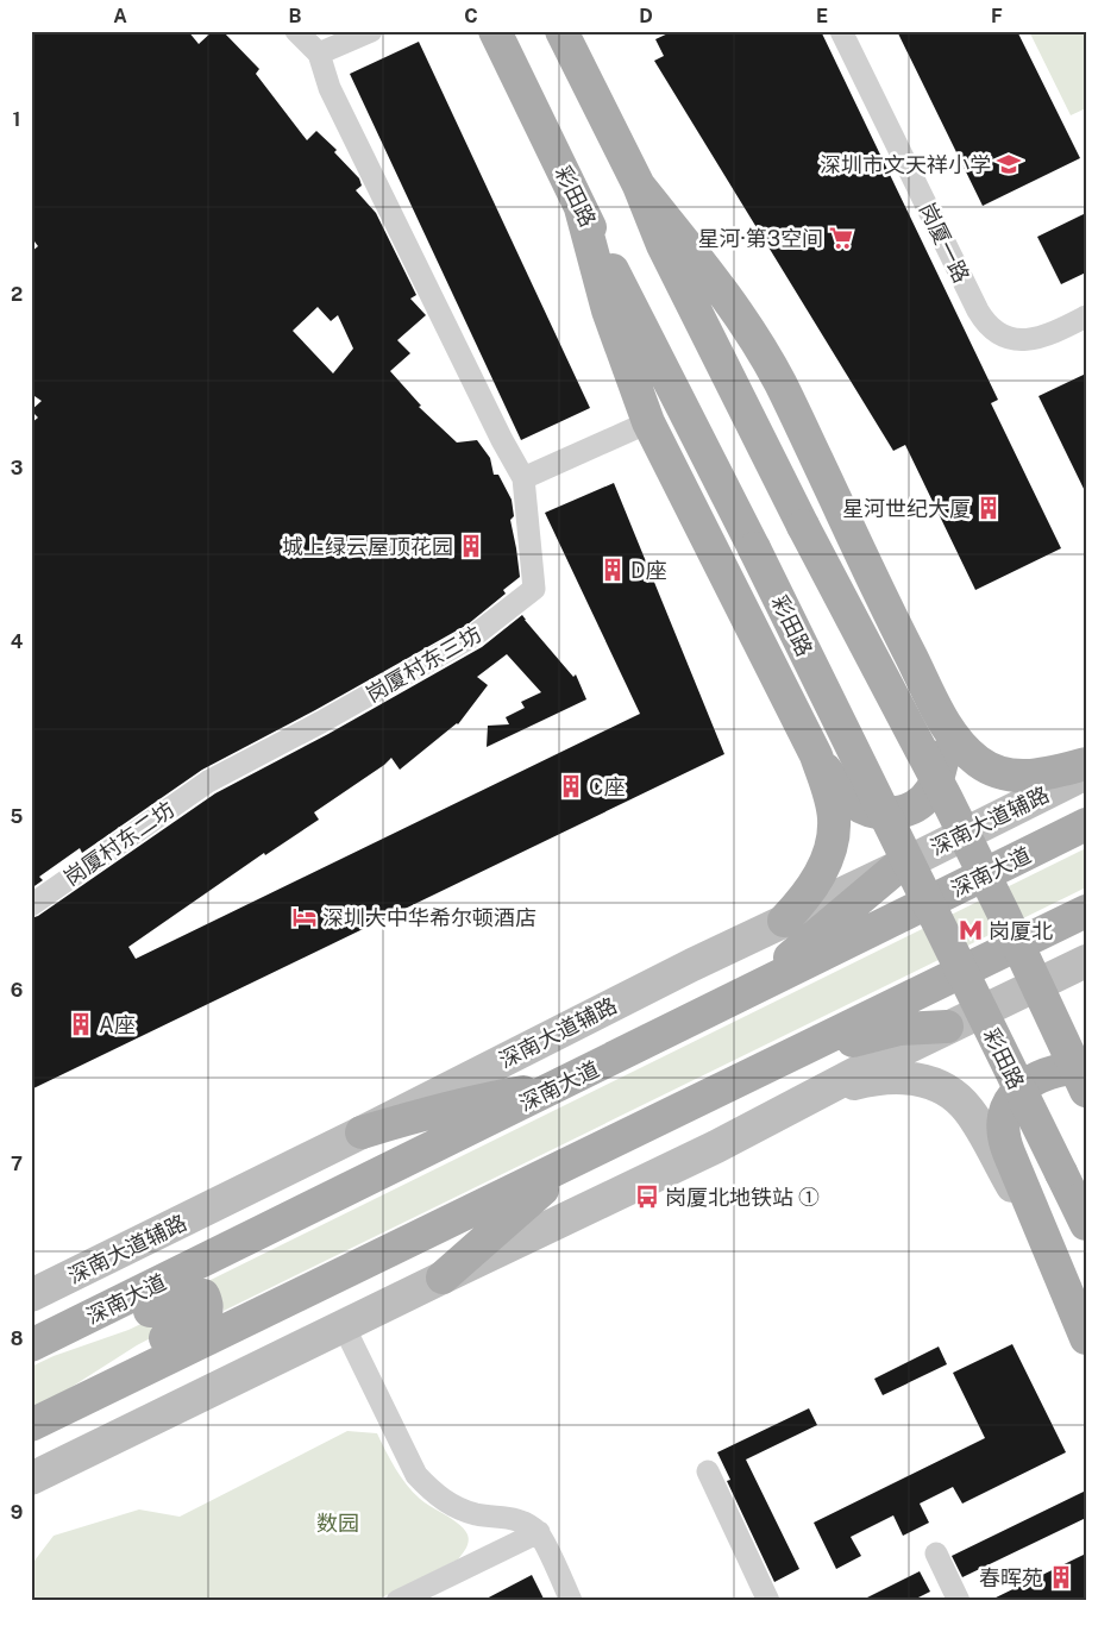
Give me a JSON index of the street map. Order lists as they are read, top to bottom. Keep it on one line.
{"streets":{"main road":["彩田路","深南大道辅路","深南大道"],"street":["岗厦一路","岗厦村东三坊","岗厦村东二坊"]},"crossings":[["岗厦村东三坊","岗厦村东二坊"]],"parks":["数园"],"places":{"school or university":["深圳市文天祥小学"],"supermarket":["星河·第3空间"],"building":["星河世纪大厦","城上绿云屋顶花园","D座","C座","A座","春晖苑"],"hotel":["深圳大中华希尔顿酒店"],"metro station":["岗厦北"],"bus stop":["岗厦北地铁站 ①"]},"grid":{"columns":["A","B","C","D","E","F"],"rows":["1","2","3","4","5","6","7","8","9"]}}
